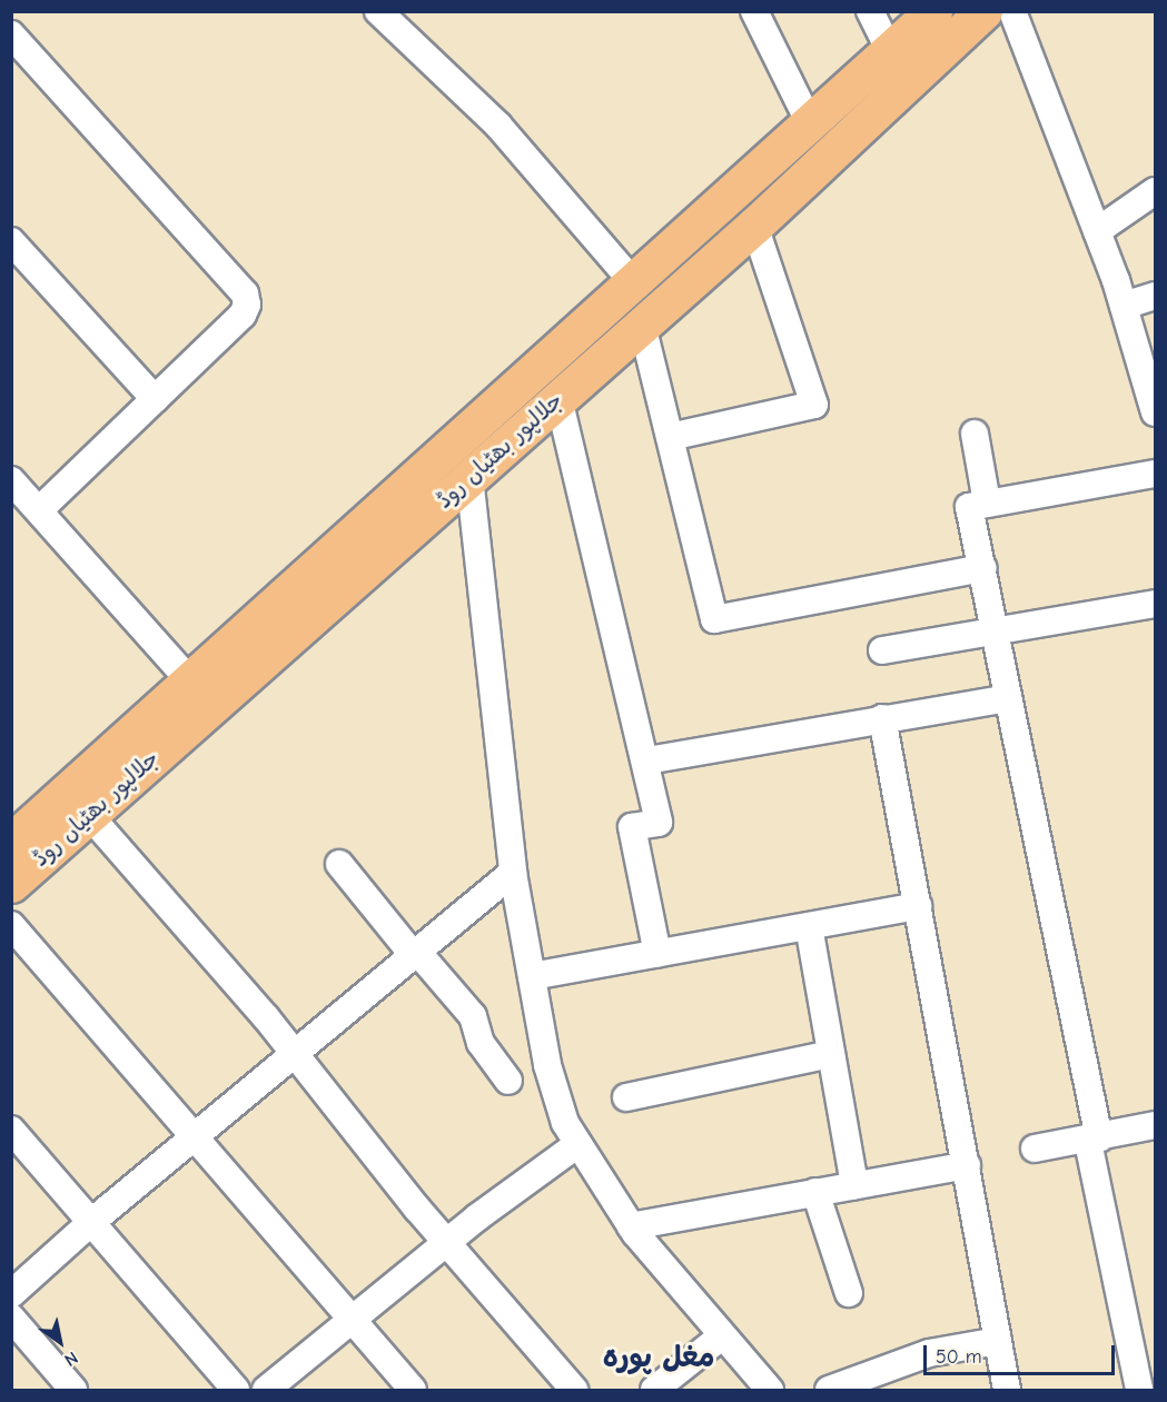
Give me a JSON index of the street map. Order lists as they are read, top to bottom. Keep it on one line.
{"streets":{"main road":["جلالپور بھٹیاں روڈ"]},"districts":["مغل پورہ"],"scale_bar":"50 m","north":"bottom right"}
